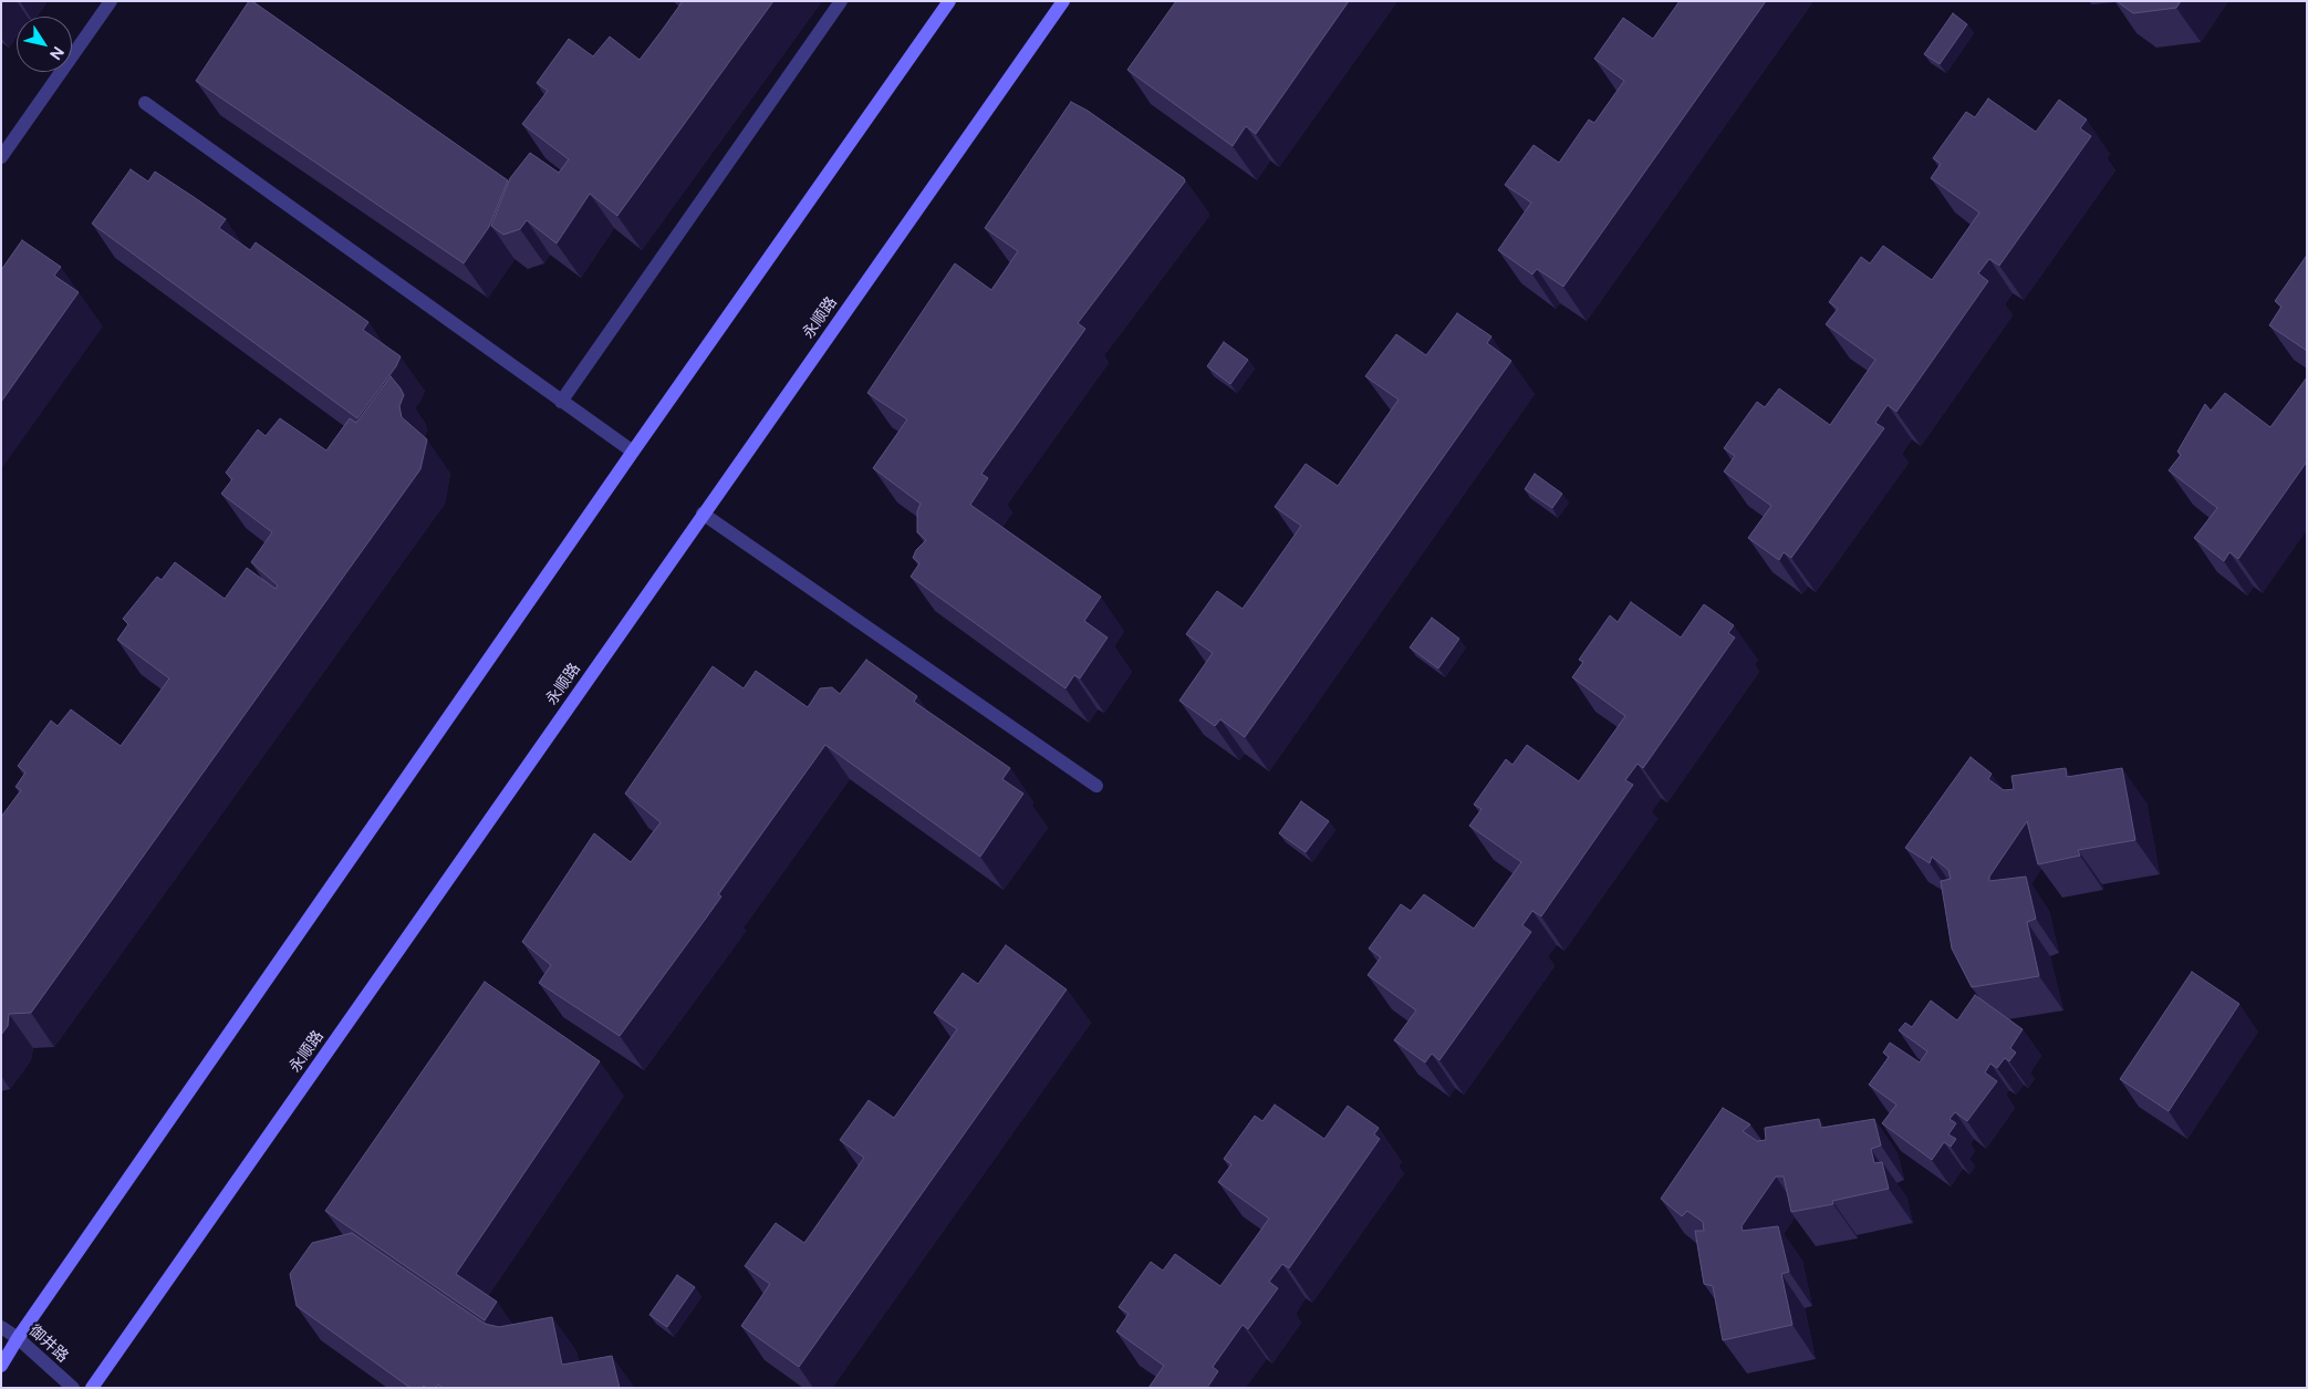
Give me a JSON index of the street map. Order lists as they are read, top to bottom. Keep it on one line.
{"streets":{"main road":["永顺路"],"street":["御井路"]},"north":"bottom right"}
